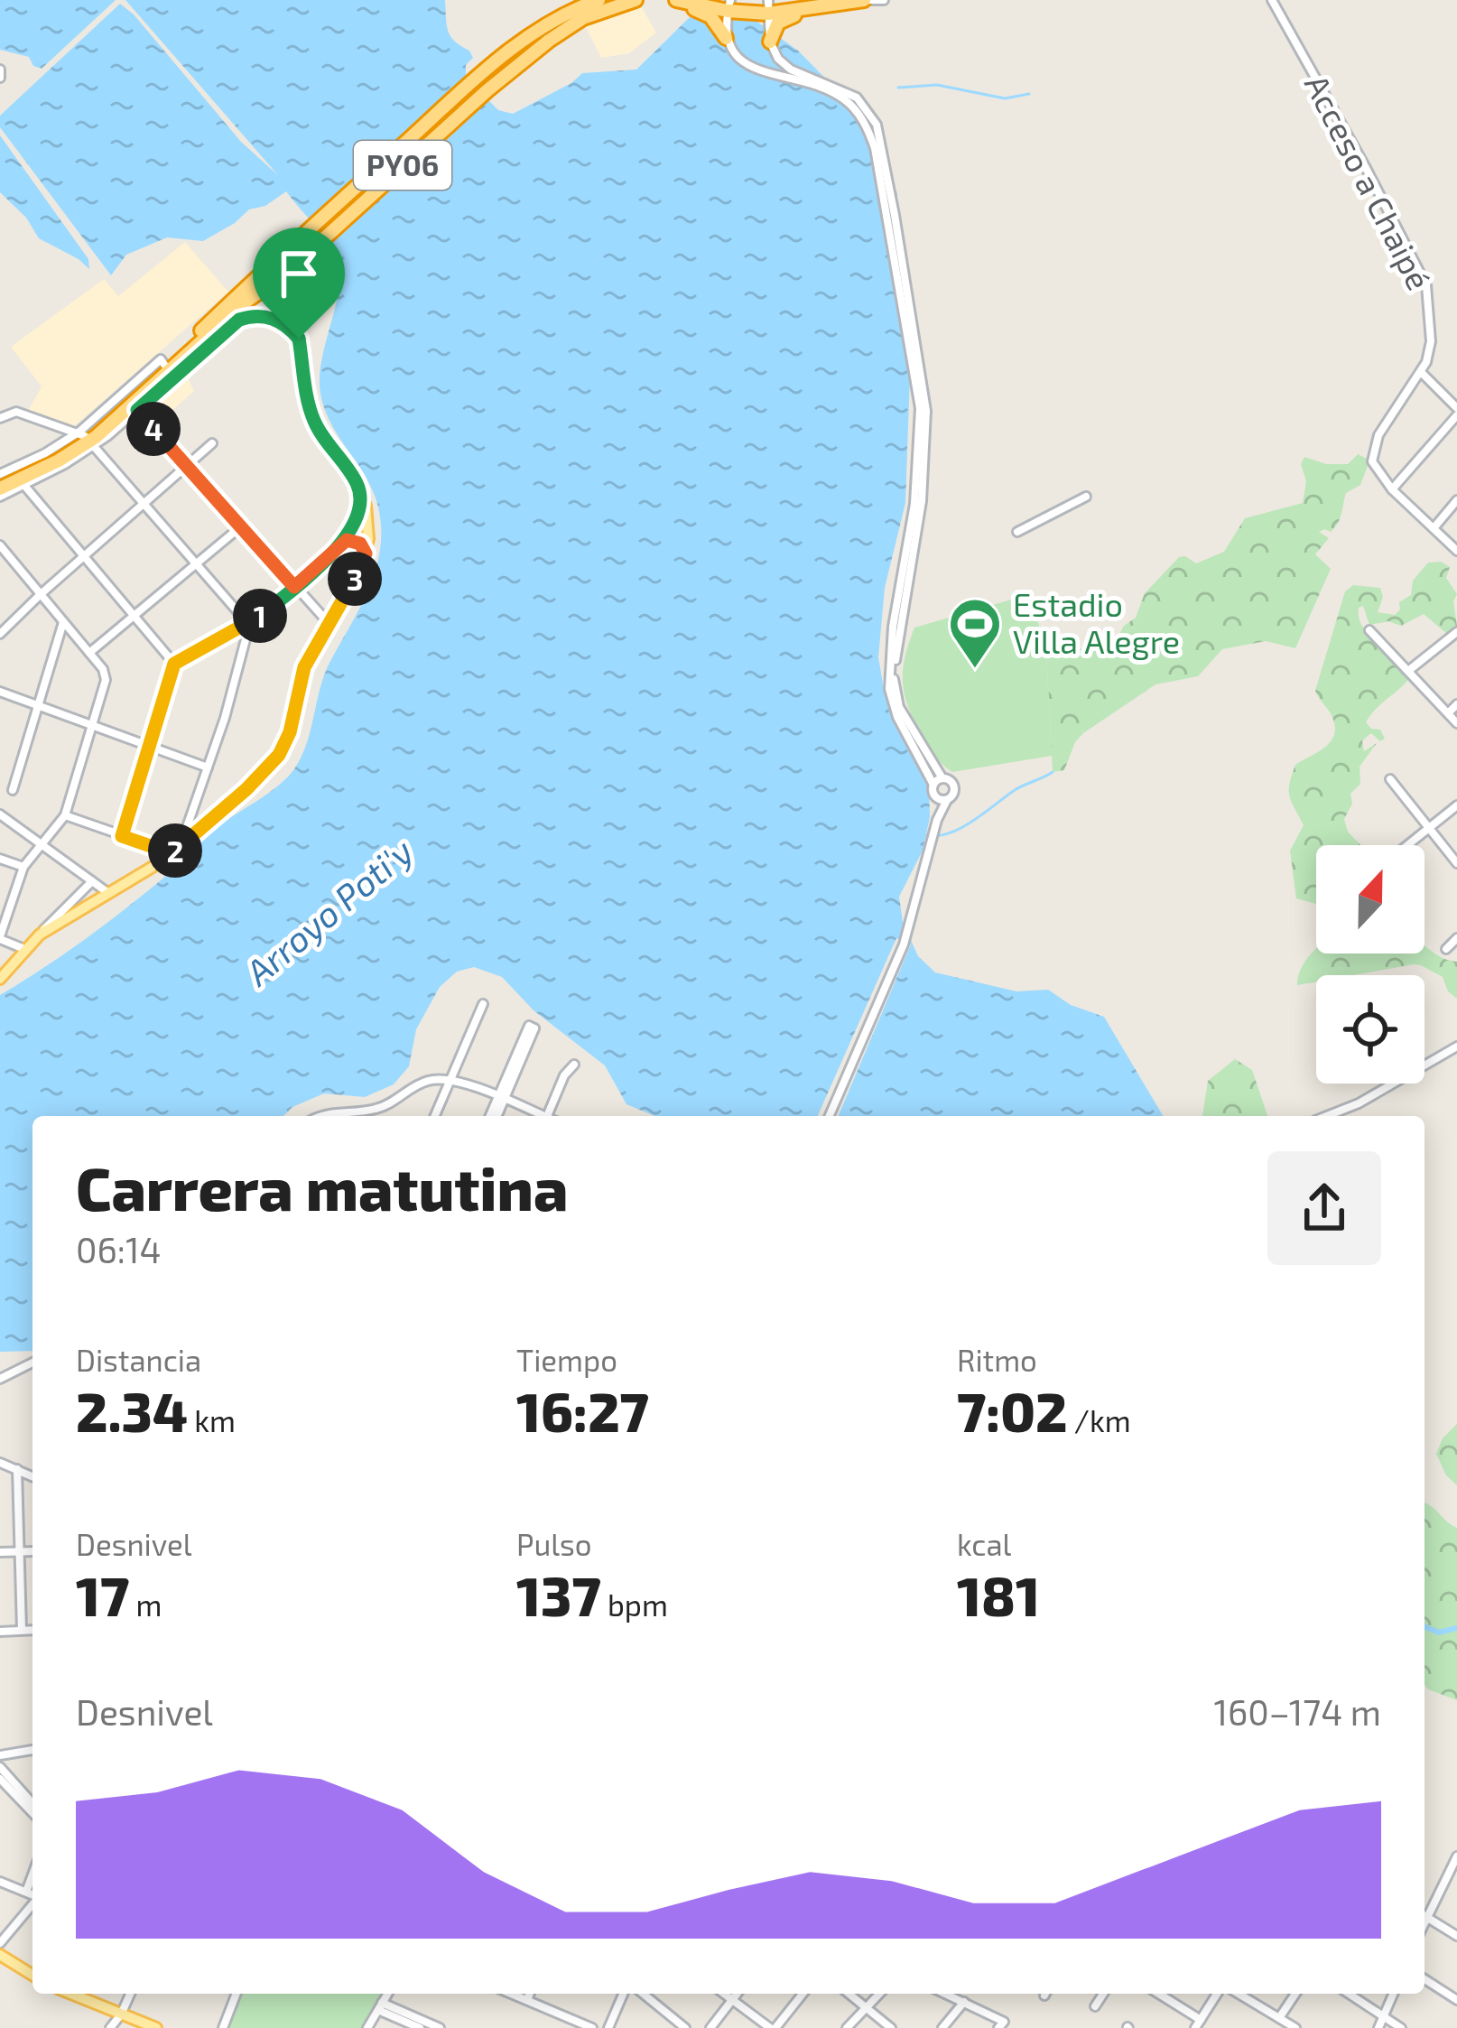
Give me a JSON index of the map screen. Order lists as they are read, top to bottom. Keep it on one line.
{"streets":{"highway":["PY06"],"street":["Acceso a Chaipé"]},"water":["Arroyo Poti'y"],"places":{"sports":["Estadio Villa Alegre"]},"north":"top","page":{"pins":["4","3","1","2"],"heading":["Carrera matutina","06:14"],"stats":[["Distancia","2.34 km"],["Tiempo","16:27"],["Ritmo","7:02 /km"],["Desnivel","17 m"],["Pulso","137 bpm"],["kcal","181"]],"chart":["Desnivel","160–174 m"]}}
